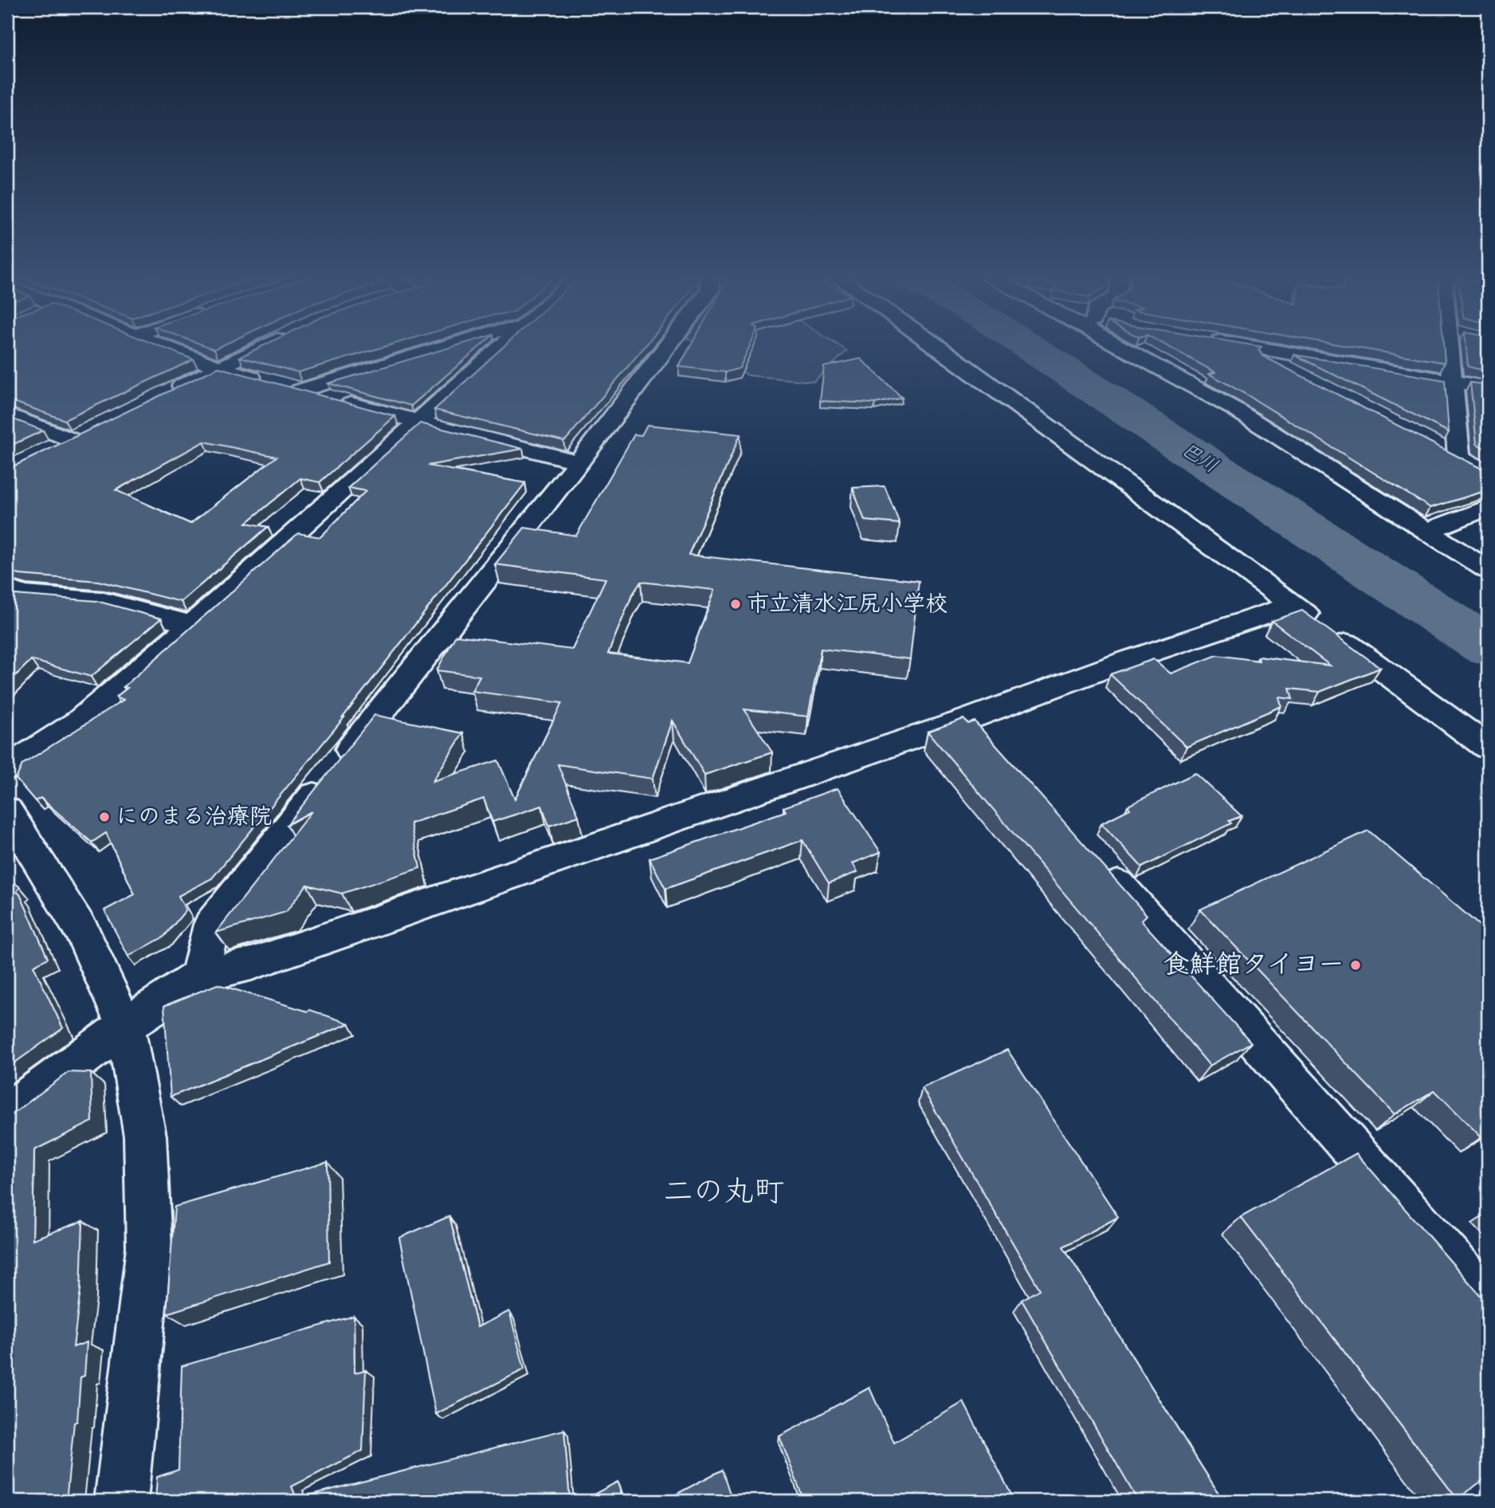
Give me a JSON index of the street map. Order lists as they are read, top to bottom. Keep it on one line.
{"districts":["二の丸町"],"water":["巴川"],"places":["市立清水江尻小学校","にのまる治療院","食鮮館タイヨー"]}
